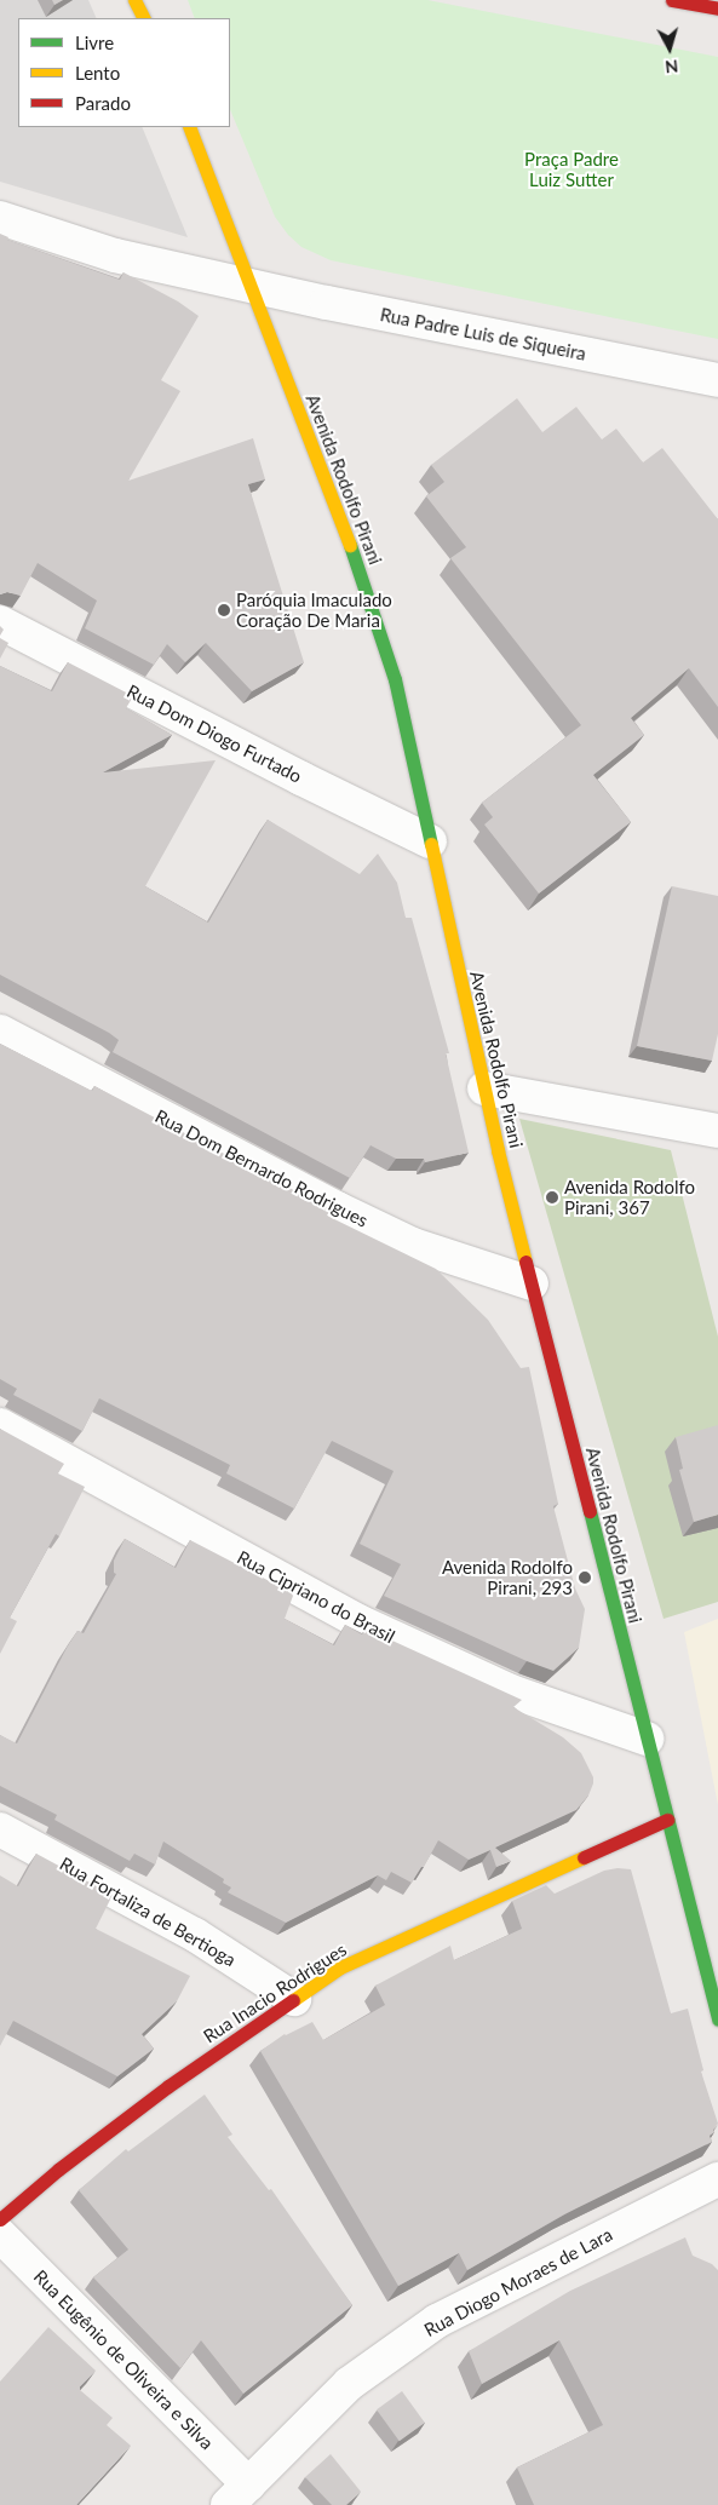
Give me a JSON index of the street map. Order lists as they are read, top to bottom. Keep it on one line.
{"streets":{"main road":["Avenida Rodolfo Pirani","Rua Inacio Rodrigues"],"street":["Rua Padre Luis de Siqueira","Rua Dom Diogo Furtado","Rua Dom Bernardo Rodrigues","Rua Cipriano do Brasil","Rua Fortaliza de Bertioga","Rua Diogo Moraes de Lara","Rua Eugênio de Oliveira e Silva"]},"crossings":[["Rua Padre Luis de Siqueira","Avenida Rodolfo Pirani"],["Avenida Rodolfo Pirani","Rua Dom Diogo Furtado"],["Avenida Rodolfo Pirani","Rua Dom Bernardo Rodrigues"],["Avenida Rodolfo Pirani","Rua Cipriano do Brasil"],["Avenida Rodolfo Pirani","Rua Inacio Rodrigues"],["Rua Fortaliza de Bertioga","Rua Inacio Rodrigues"],["Rua Diogo Moraes de Lara","Rua Eugênio de Oliveira e Silva"]],"parks":["Praça Padre Luiz Sutter"],"places":["Paróquia Imaculado Coração De Maria","Avenida Rodolfo Pirani, 367","Avenida Rodolfo Pirani, 293"],"legend":["Livre","Lento","Parado"],"north":"bottom"}
